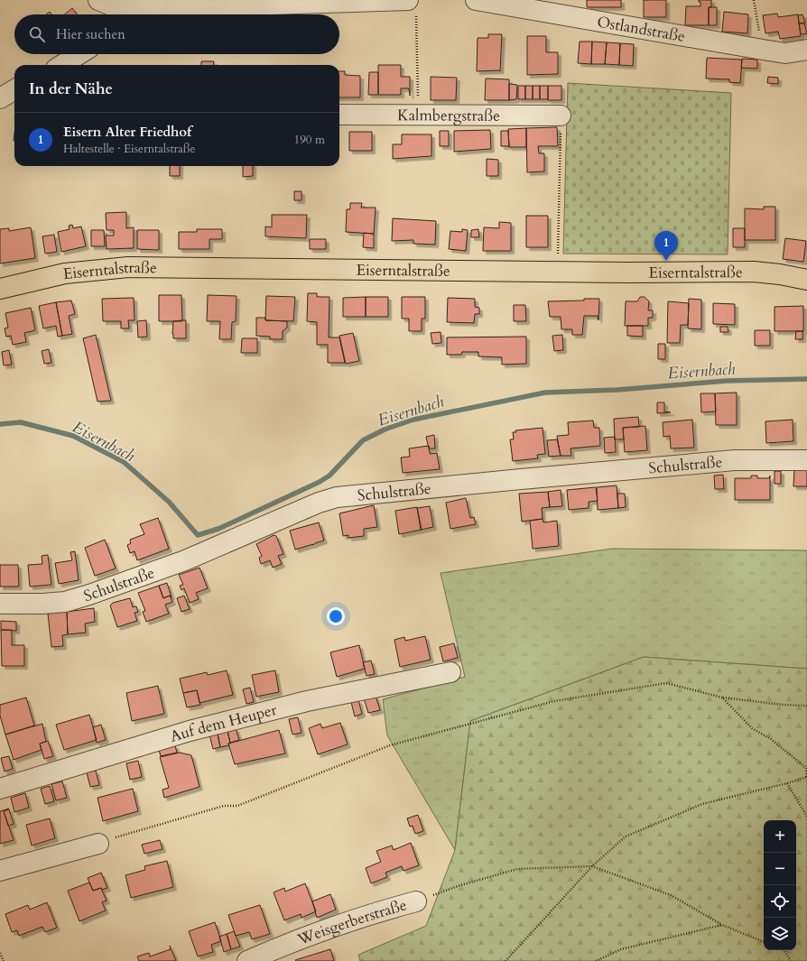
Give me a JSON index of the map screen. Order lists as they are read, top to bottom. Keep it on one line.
{"streets":{"main road":["Eiserntalstraße"],"street":["Ostlandstraße","Kalmbergstraße","Schulstraße","Auf dem Heuper","Weisgerberstraße"]},"water":["Eisernbach"],"page":{"search":"Hier suchen","heading":"In der Nähe","list":[{"mark":"1","name":"Eisern Alter Friedhof","note":"Haltestelle · Eiserntalstraße","value":"190 m"}],"pins":"1","map_buttons":["+","−"]}}
